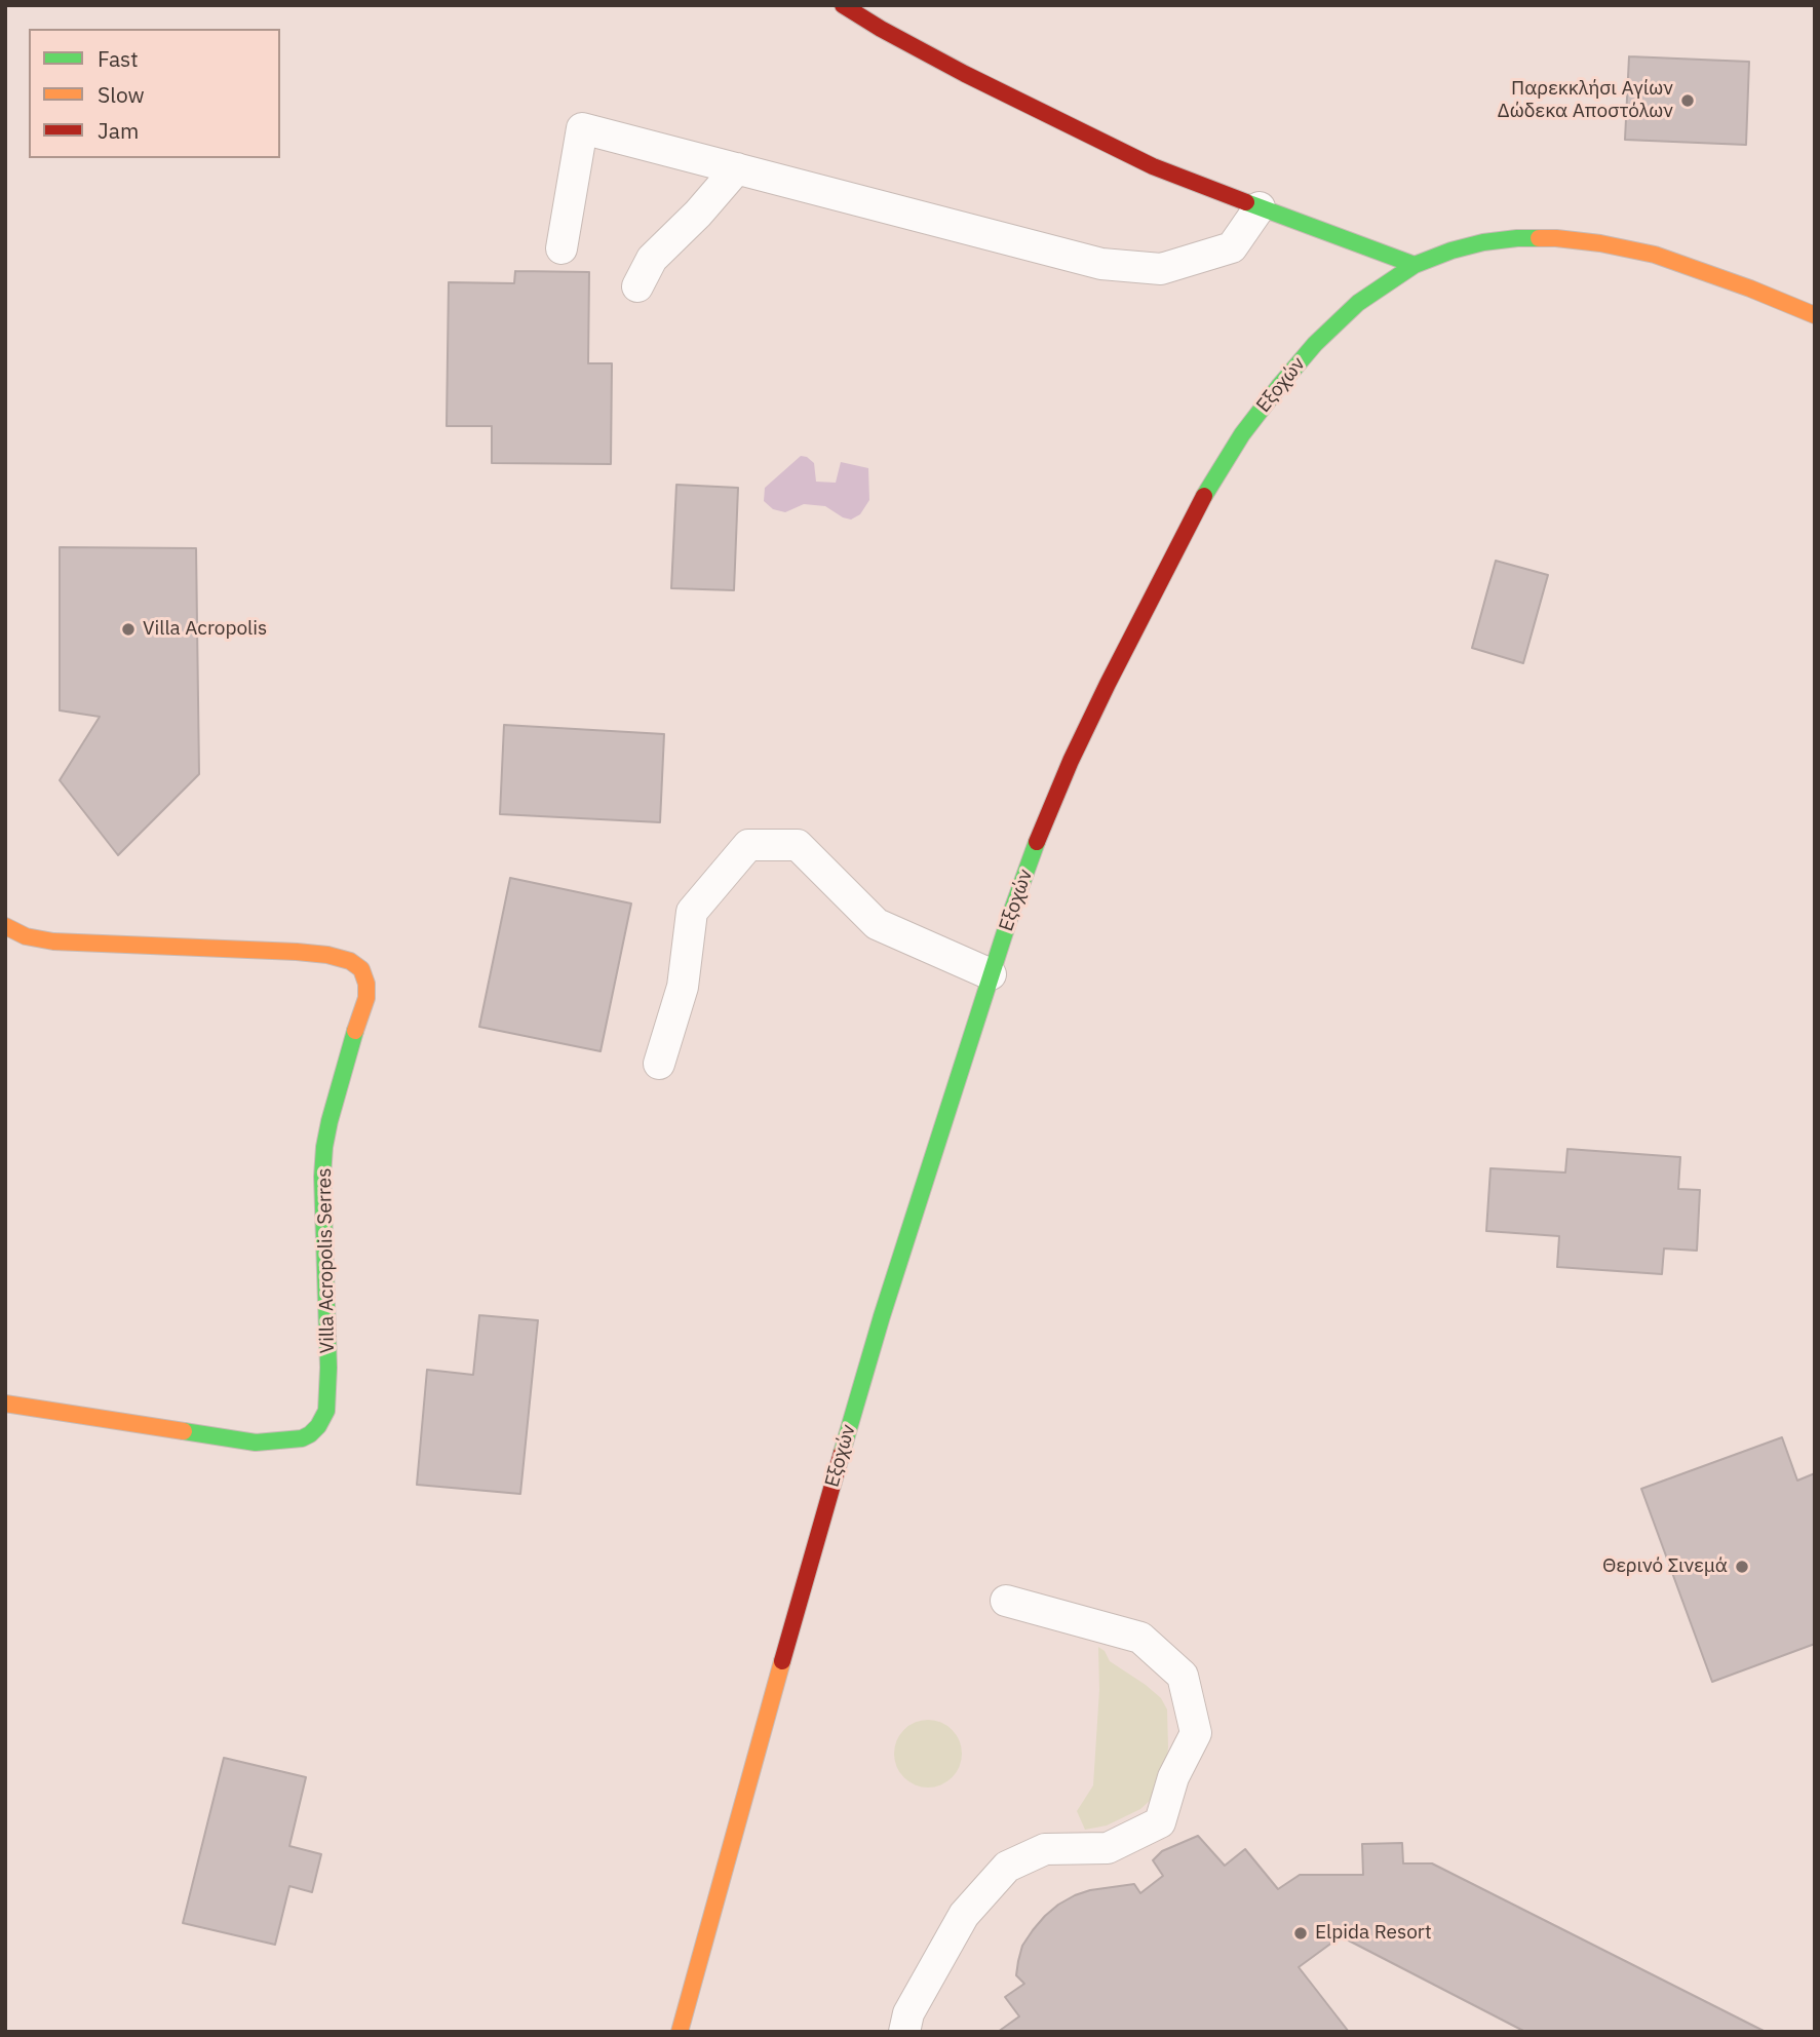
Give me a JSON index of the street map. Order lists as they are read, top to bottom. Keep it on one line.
{"streets":{"main road":["Εξοχών","Villa Acropolis Serres"]},"places":["Παρεκκλήσι Αγίων Δώδεκα Αποστόλων","Villa Acropolis","Θερινό Σινεμά","Elpida Resort"],"legend":["Fast","Slow","Jam"]}
